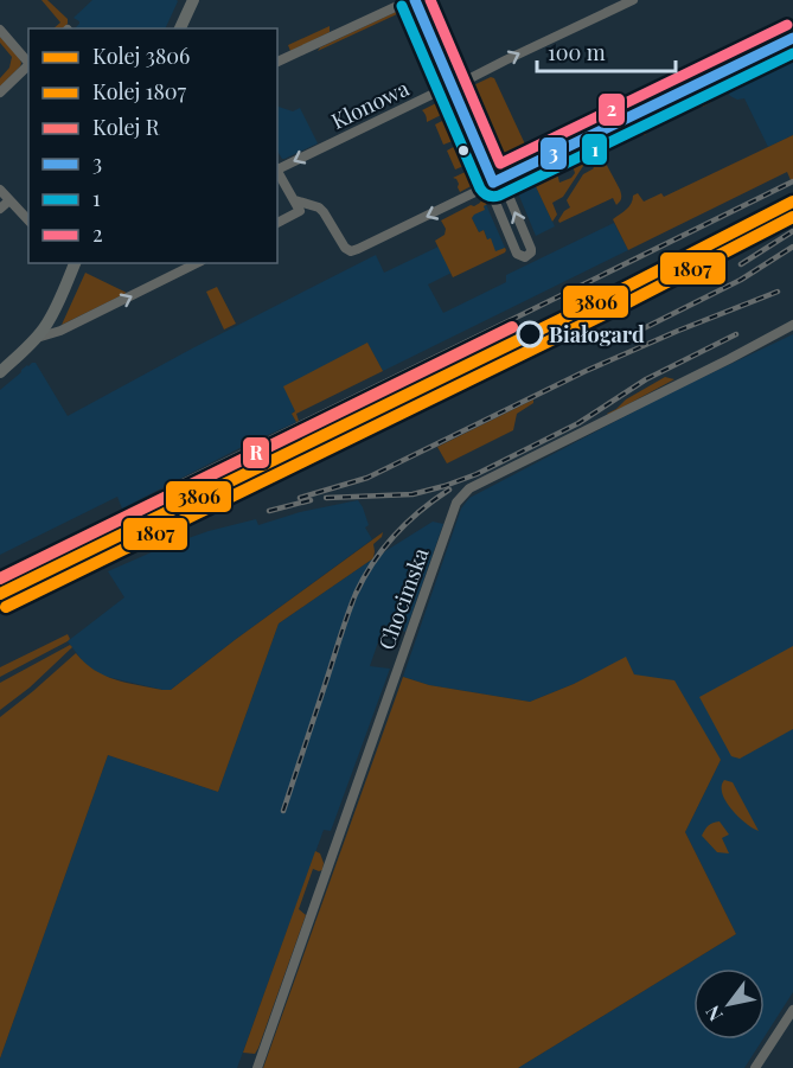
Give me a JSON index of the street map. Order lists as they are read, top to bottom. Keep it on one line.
{"streets":{"street":["Klonowa","Chocimska"]},"places":["Białogard"],"lines":["transit line 3","transit line 2","transit line 1","rail line 3806","rail line 1807","rail line R"],"legend":["Kolej 3806","Kolej 1807","Kolej R","3","1","2"],"scale_bar":"100 m","north":"bottom left"}
